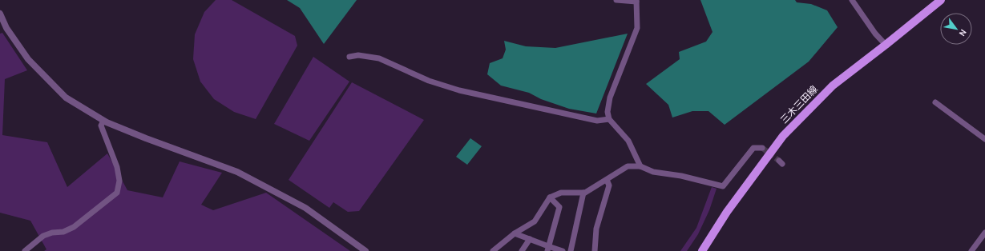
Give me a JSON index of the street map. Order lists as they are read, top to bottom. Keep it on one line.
{"streets":{"main road":["三木三田線"]},"north":"bottom right"}
